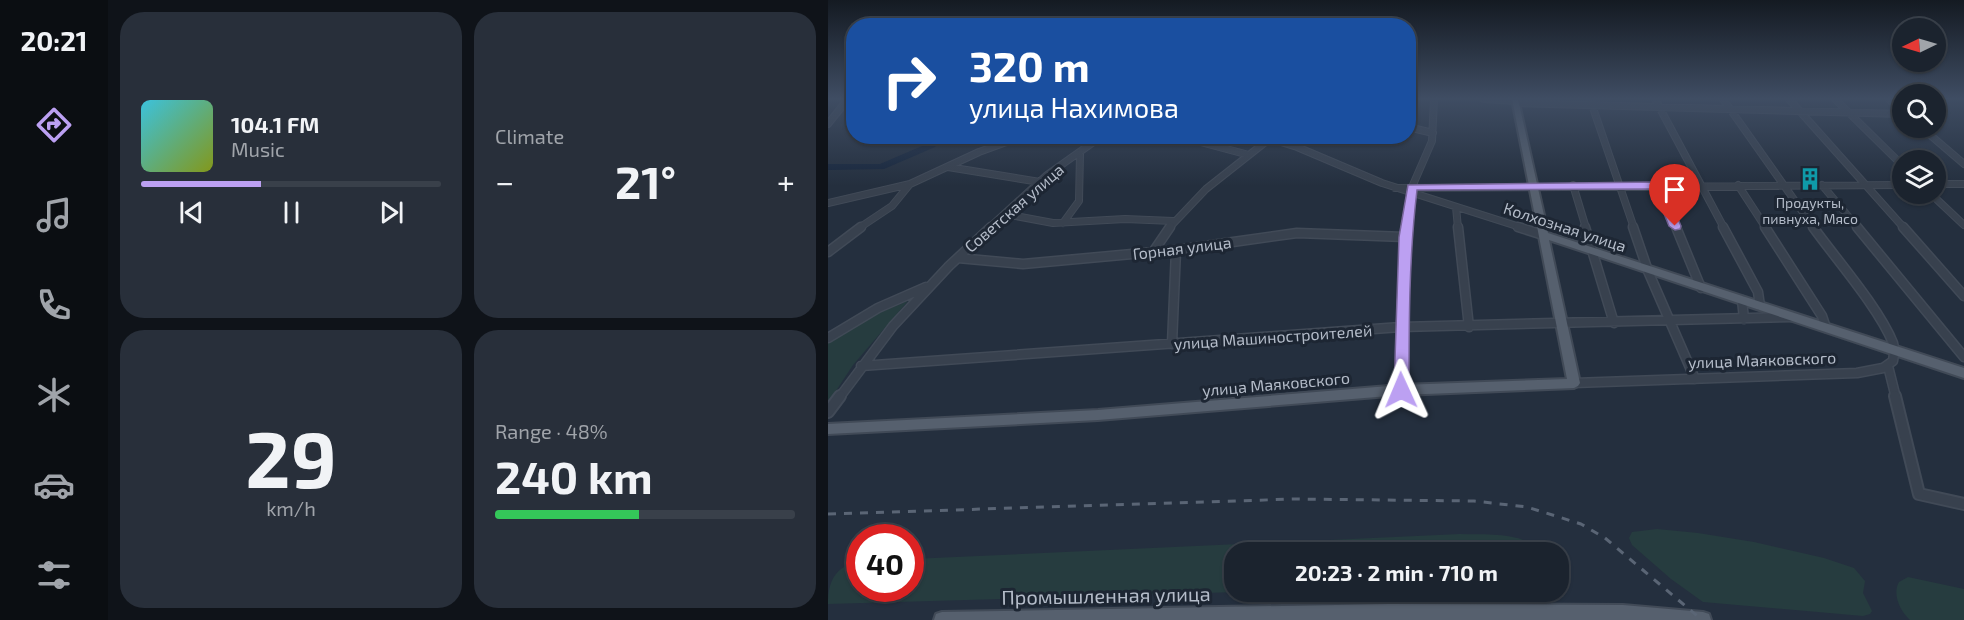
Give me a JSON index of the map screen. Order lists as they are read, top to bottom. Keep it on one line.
{"streets":{"main road":["Колхозная улица","улица Маяковского","Промышленная улица"],"street":["Советская улица","Горная улица","улица Машиностроителей"]},"crossings":[["Советская улица","Горная улица"],["Советская улица","улица Машиностроителей"],["Колхозная улица","улица Машиностроителей"]],"places":{"building":["Продукты, пивнуха, Мясо"]},"north":"left","page":{"tabs":"20:21","tile":["Climate",["29","km/h"],["Range · 48%","240 km"]],"turn":["320 m","улица Нахимова"],"song":["104.1 FM","Music"],"heat":["−","21°","+"],"limit":"40","trip":"20:23 · 2 min · 710 m"}}
